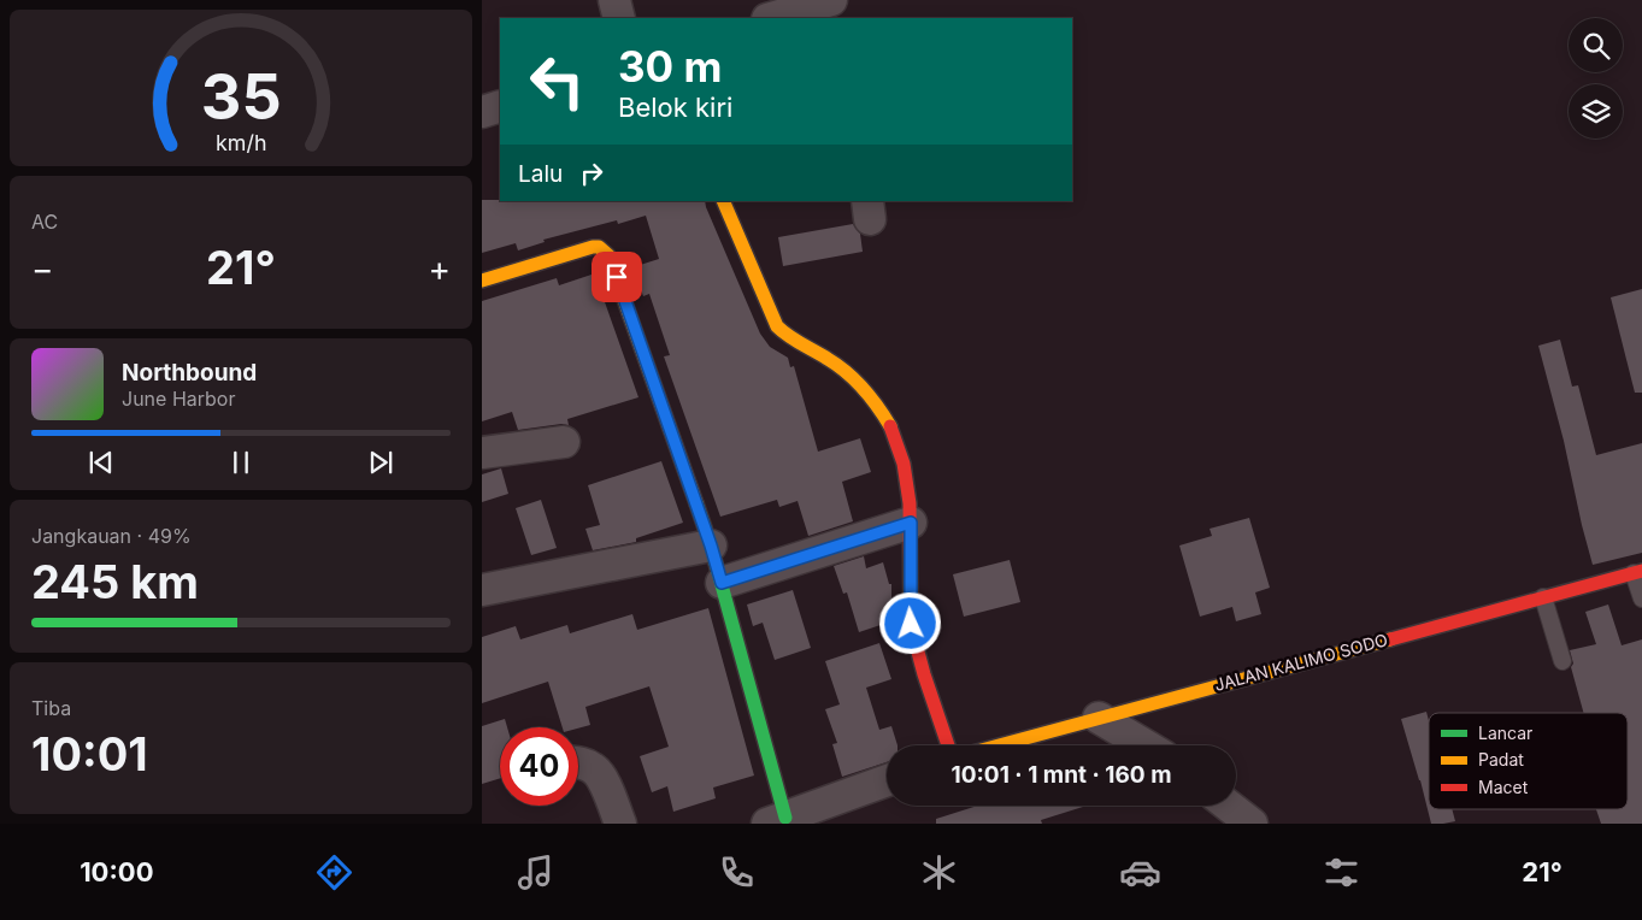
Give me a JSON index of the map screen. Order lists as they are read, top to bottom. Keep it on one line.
{"streets":{"street":["JALAN KALIMO SODO"]},"legend":["Lancar","Padat","Macet"],"page":{"turn":["30 m","Belok kiri"],"then":"Lalu","tile":["AC",["Jangkauan · 49%","245 km"],["Tiba","10:01"]],"heat":["−","21°","+"],"song":["Northbound","June Harbor"],"limit":"40","trip":"10:01 · 1 mnt · 160 m","tabs":["10:00","21°"],"gauge":["35","km/h"]}}
